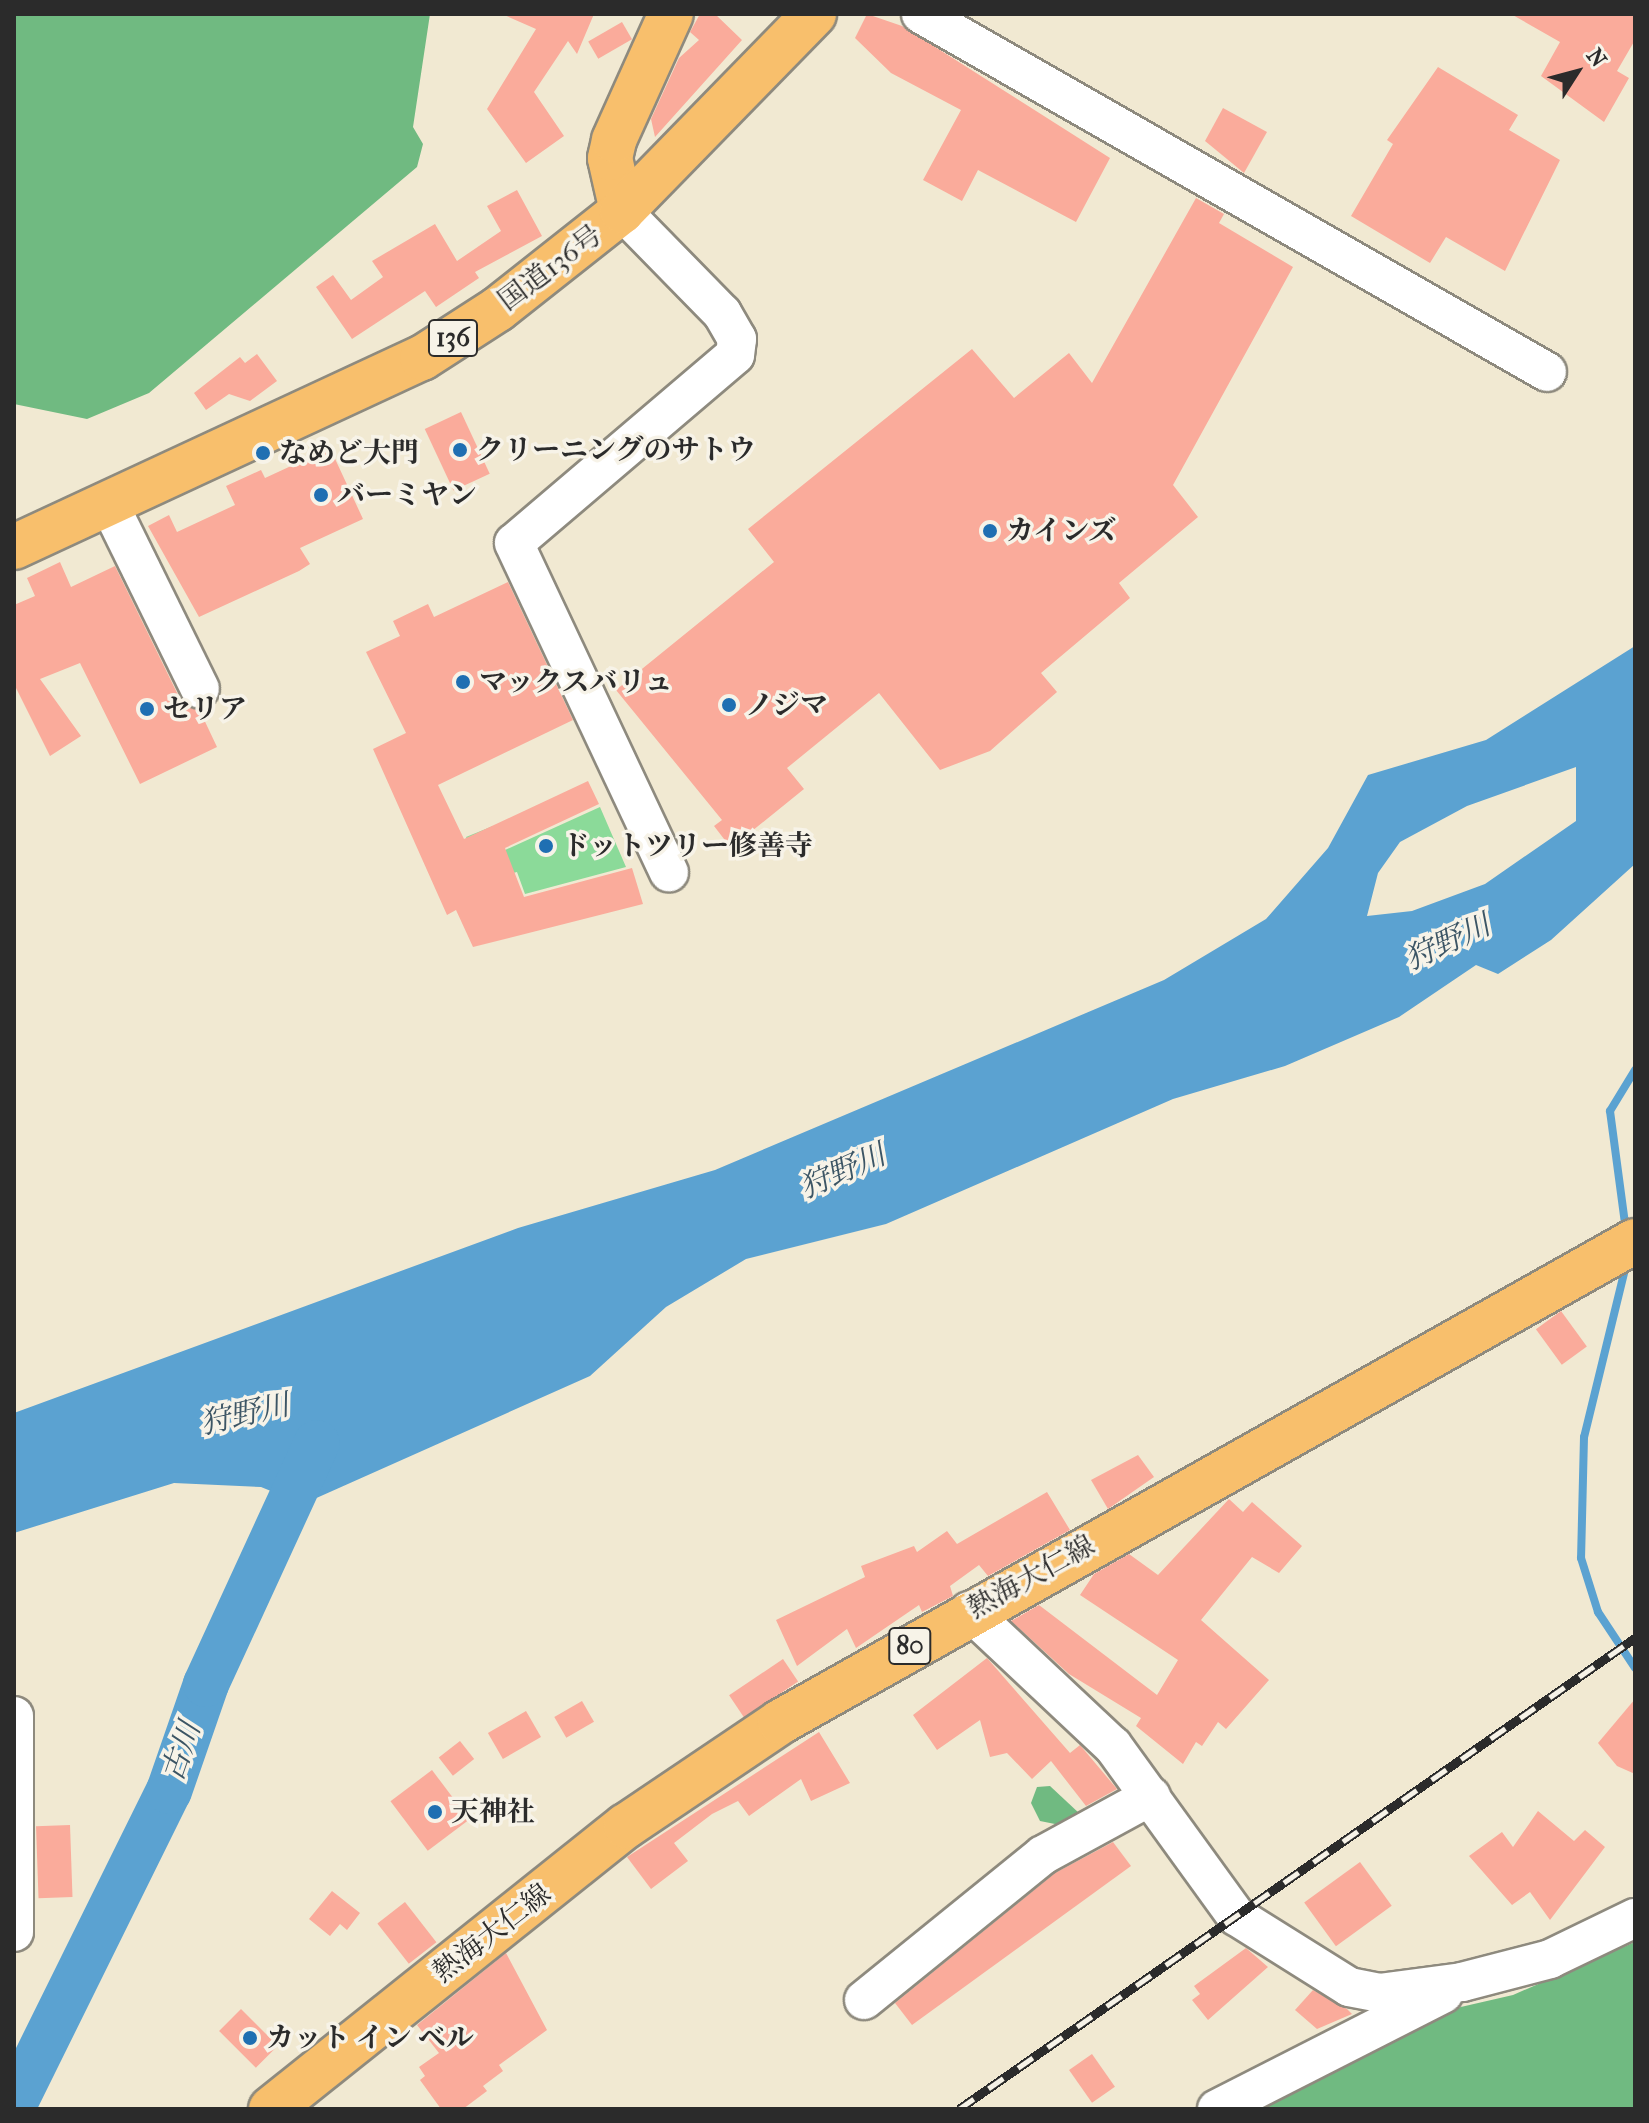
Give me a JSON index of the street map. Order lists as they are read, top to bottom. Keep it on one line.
{"streets":{"main road":["国道136号","136","熱海大仁線","80"]},"water":["狩野川","古川"],"places":["クリーニングのサトウ","なめど大門","バーミヤン","カインズ","マックスバリュ","ノジマ","セリア","ドットツリー修善寺","天神社","カット イン ベル"],"north":"top right"}
